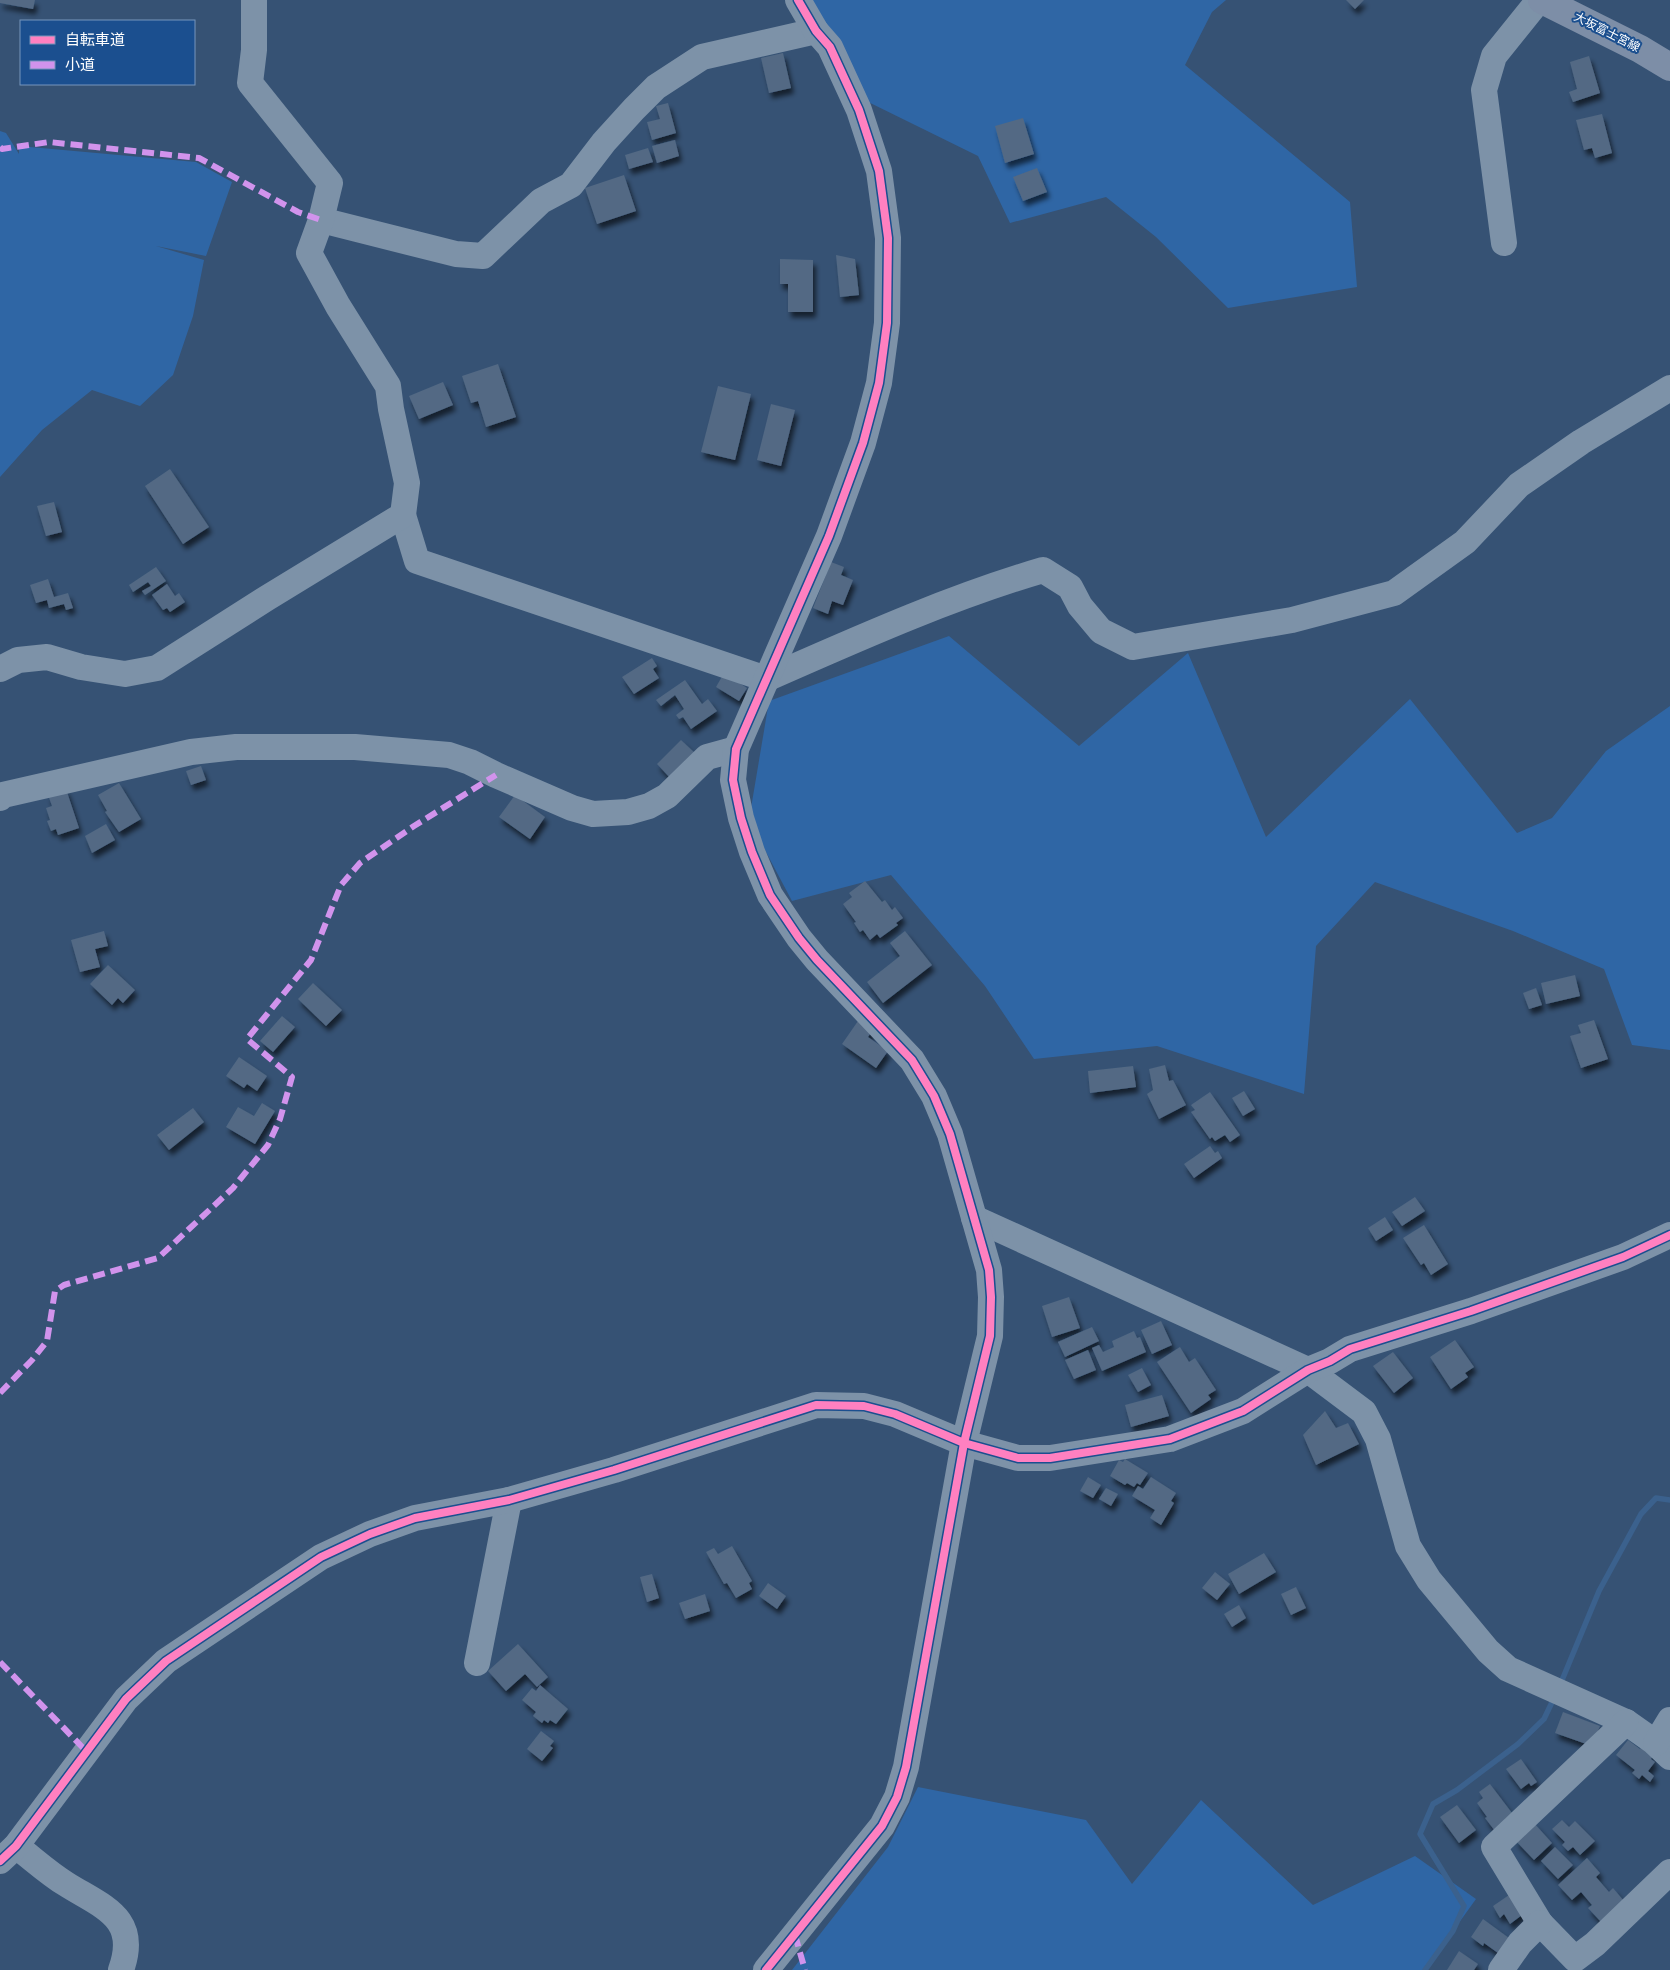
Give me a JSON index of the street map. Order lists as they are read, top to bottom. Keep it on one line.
{"streets":{"main road":["大坂富士宮線"]},"legend":["自転車道","小道"]}
